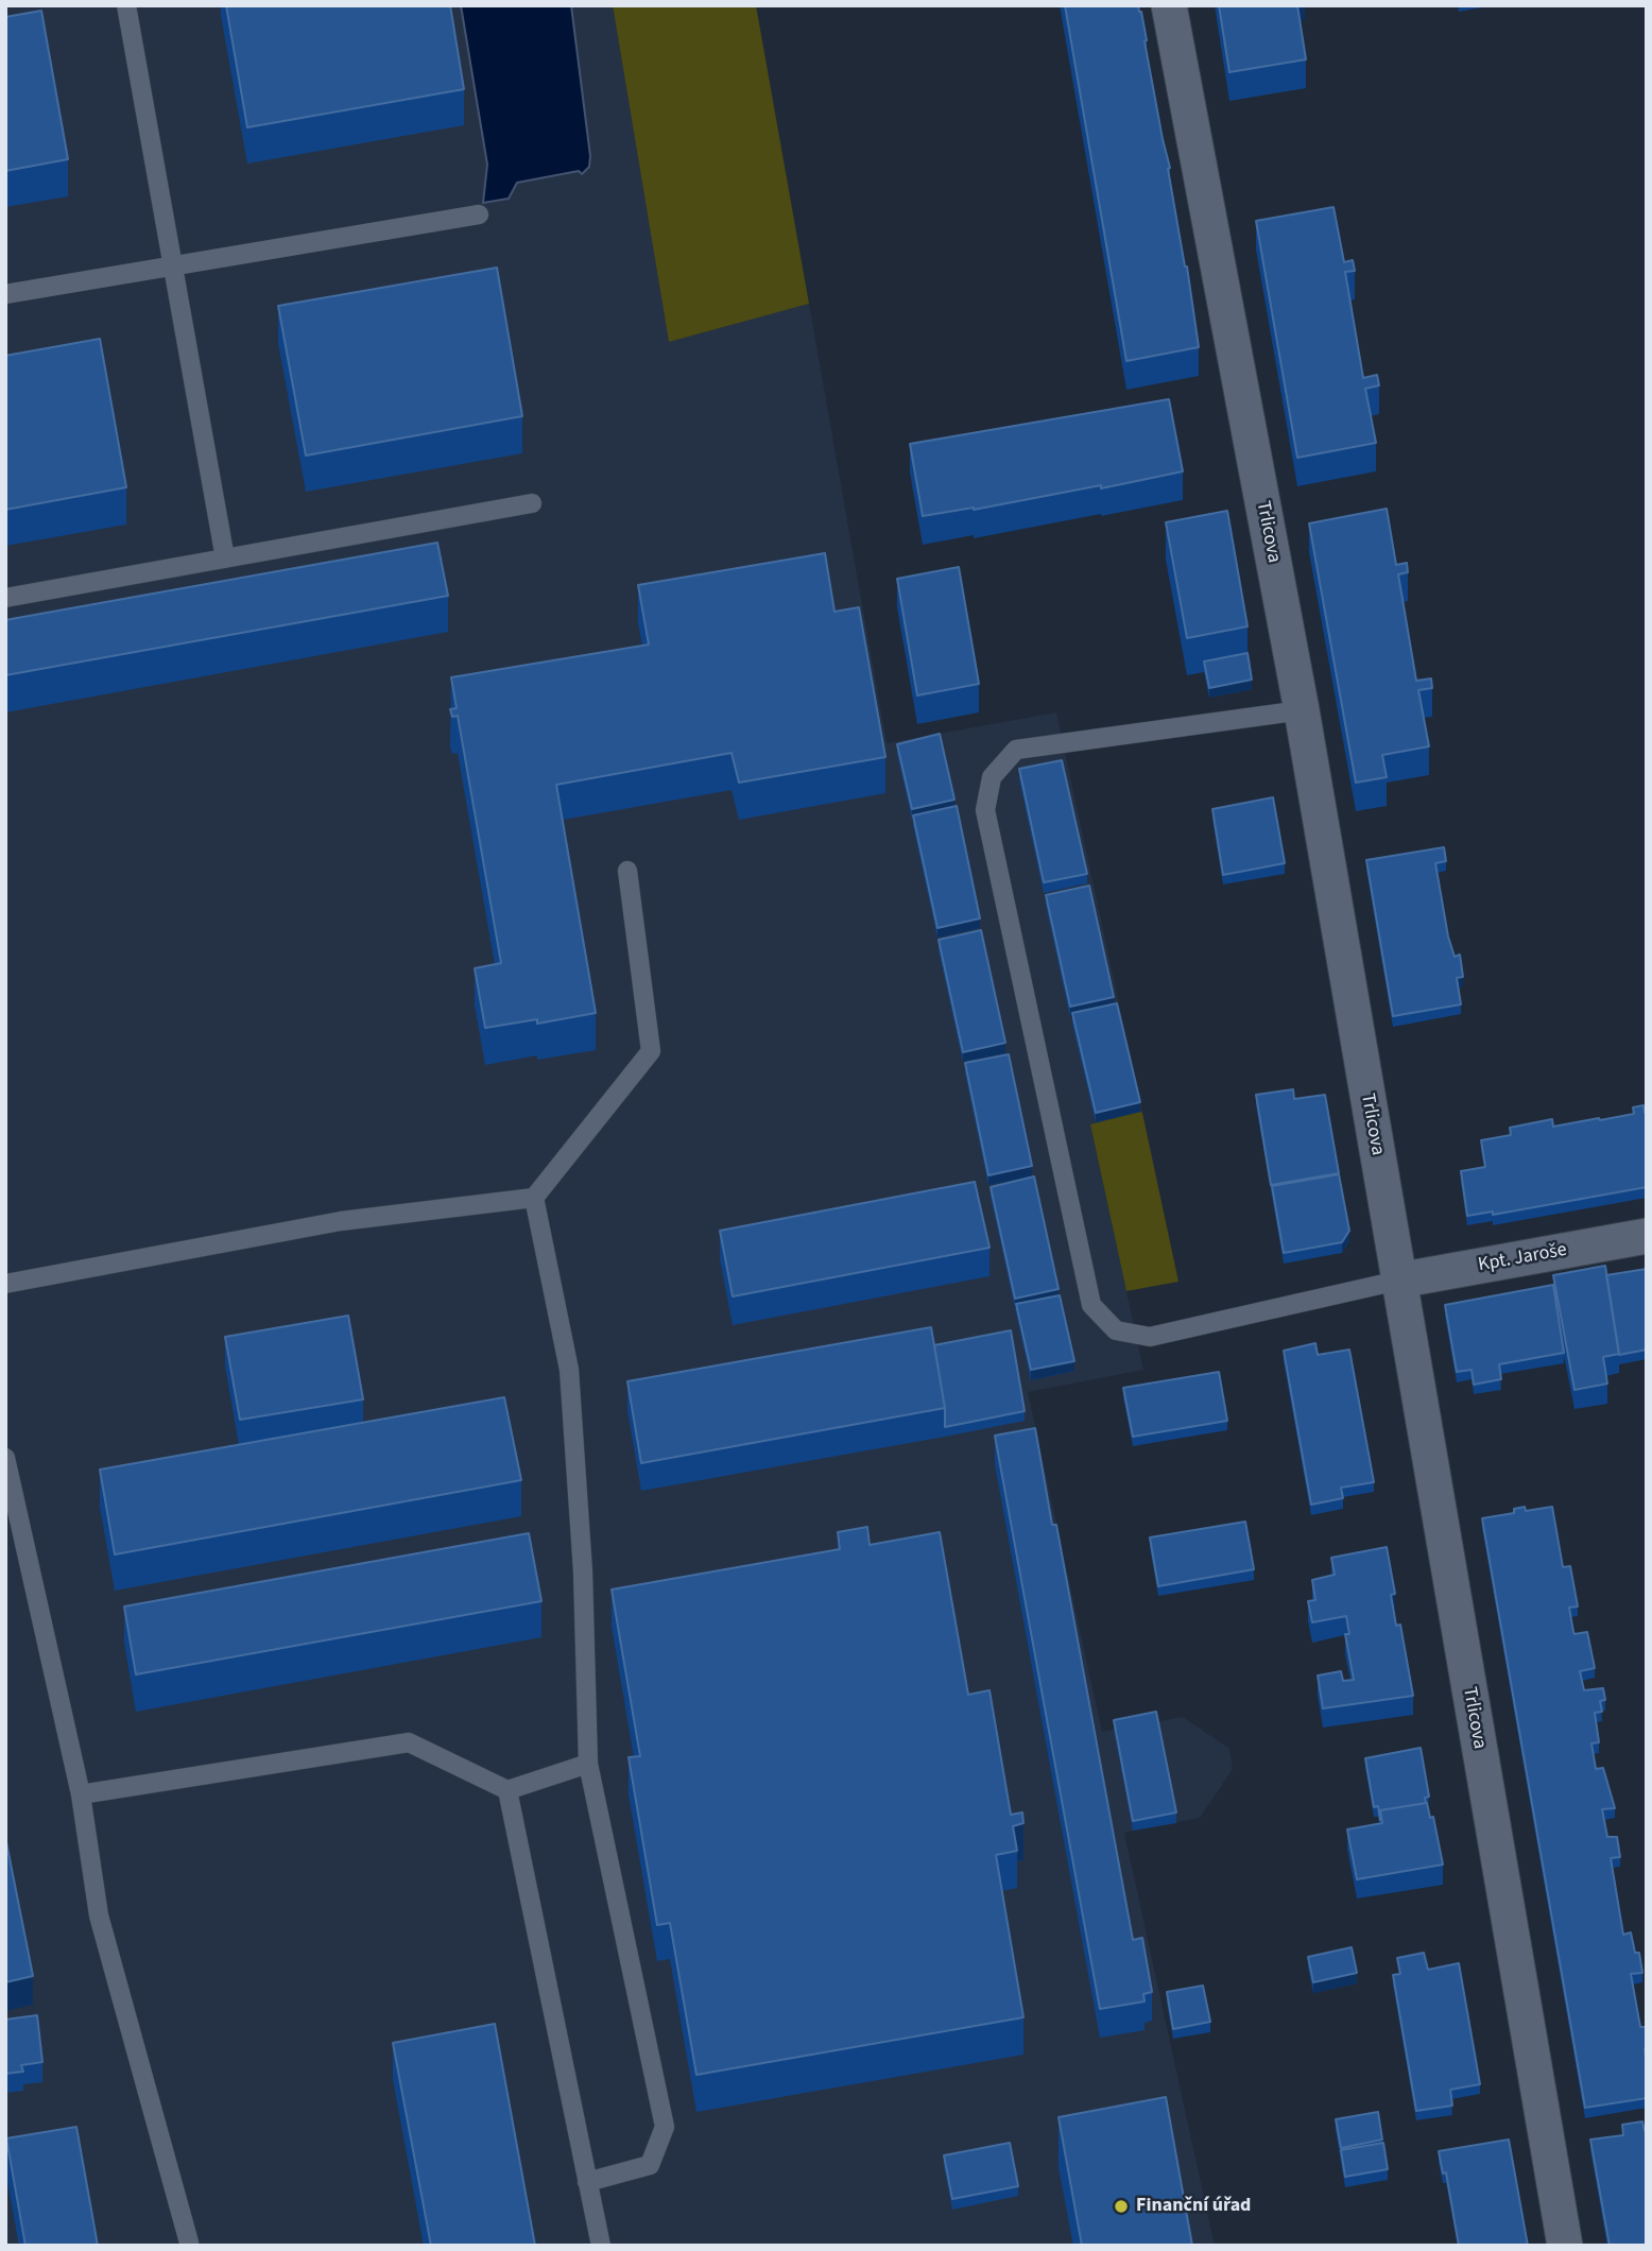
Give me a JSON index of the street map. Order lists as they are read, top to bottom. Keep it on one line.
{"streets":{"street":["Trlicova","Kpt. Jaroše"]},"crossings":[["Trlicova","Kpt. Jaroše"]],"places":["Finanční úřad"]}
